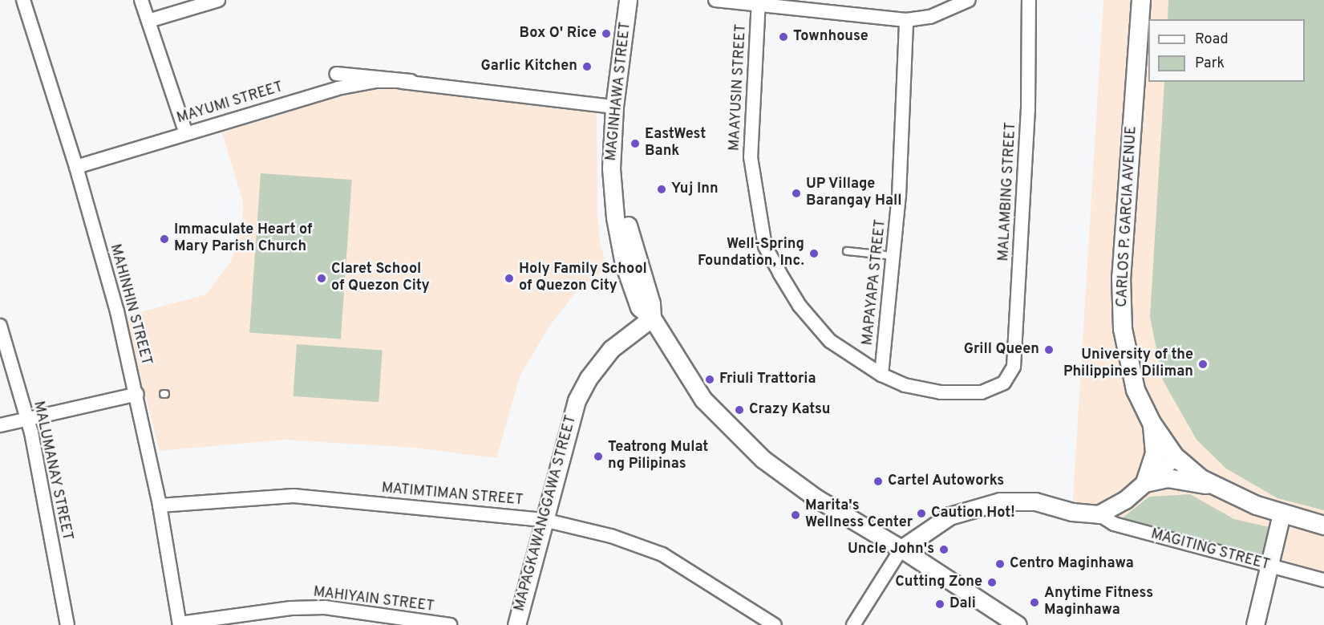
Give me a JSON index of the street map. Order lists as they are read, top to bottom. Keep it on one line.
{"streets":{"main road":["CARLOS P. GARCIA AVENUE"],"street":["MAAYUSIN STREET","MAGINHAWA STREET","MAYUMI STREET","MALAMBING STREET","MAPAYAPA STREET","MAHINHIN STREET","MALUMANAY STREET","MATIMTIMAN STREET","MAPAGKAWANGGAWA STREET","MAGITING STREET","MAHIYAIN STREET"]},"crossings":[["MAAYUSIN STREET","MALAMBING STREET"],["MAAYUSIN STREET","MAPAYAPA STREET"],["MAGINHAWA STREET","MAYUMI STREET"],["MAGINHAWA STREET","MAPAGKAWANGGAWA STREET"],["MAGINHAWA STREET","MAGITING STREET"],["MAYUMI STREET","MAHINHIN STREET"],["MAHINHIN STREET","MATIMTIMAN STREET"],["MAHINHIN STREET","MAHIYAIN STREET"],["MATIMTIMAN STREET","MAPAGKAWANGGAWA STREET"]],"places":["Box O' Rice","Townhouse","Garlic Kitchen","EastWest Bank","Yuj Inn","UP Village Barangay Hall","Immaculate Heart of Mary Parish Church","Well-Spring Foundation, Inc.","Claret School of Quezon City","Holy Family School of Quezon City","Grill Queen","University of the Philippines Diliman","Friuli Trattoria","Crazy Katsu","Teatrong Mulat ng Pilipinas","Cartel Autoworks","Caution Hot!","Marita's Wellness Center","Uncle John's","Centro Maginhawa","Cutting Zone","Anytime Fitness Maginhawa","Dali"],"legend":["Road","Park"]}
